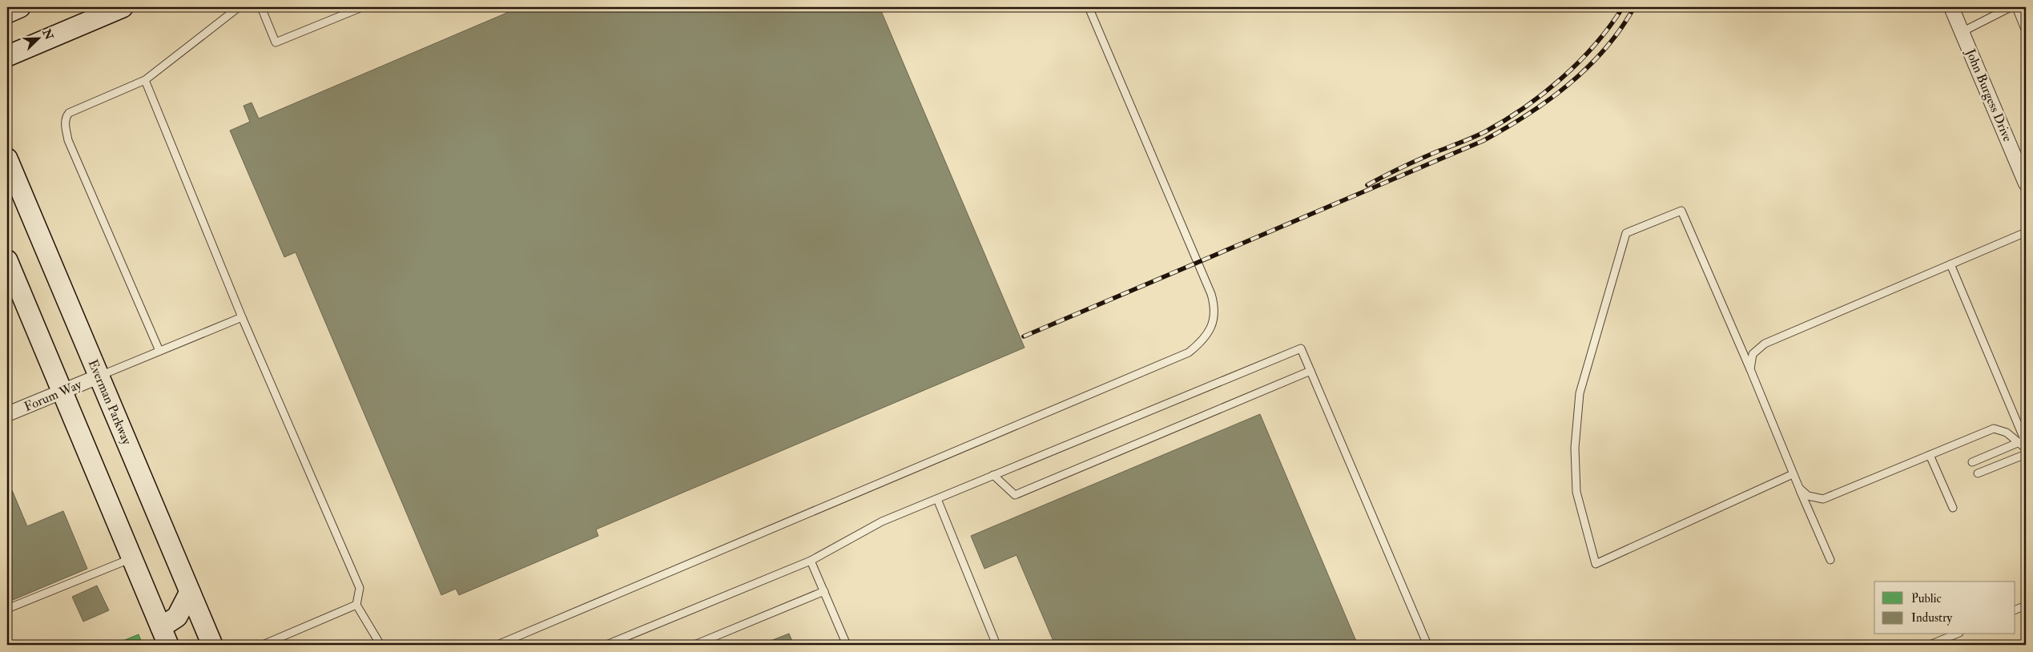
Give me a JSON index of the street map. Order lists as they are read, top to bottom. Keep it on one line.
{"streets":{"main road":["Everman Parkway"],"street":["John Burgess Drive","Forum Way"]},"crossings":[["Forum Way","Everman Parkway"]],"legend":["Public","Industry"],"north":"top right"}
